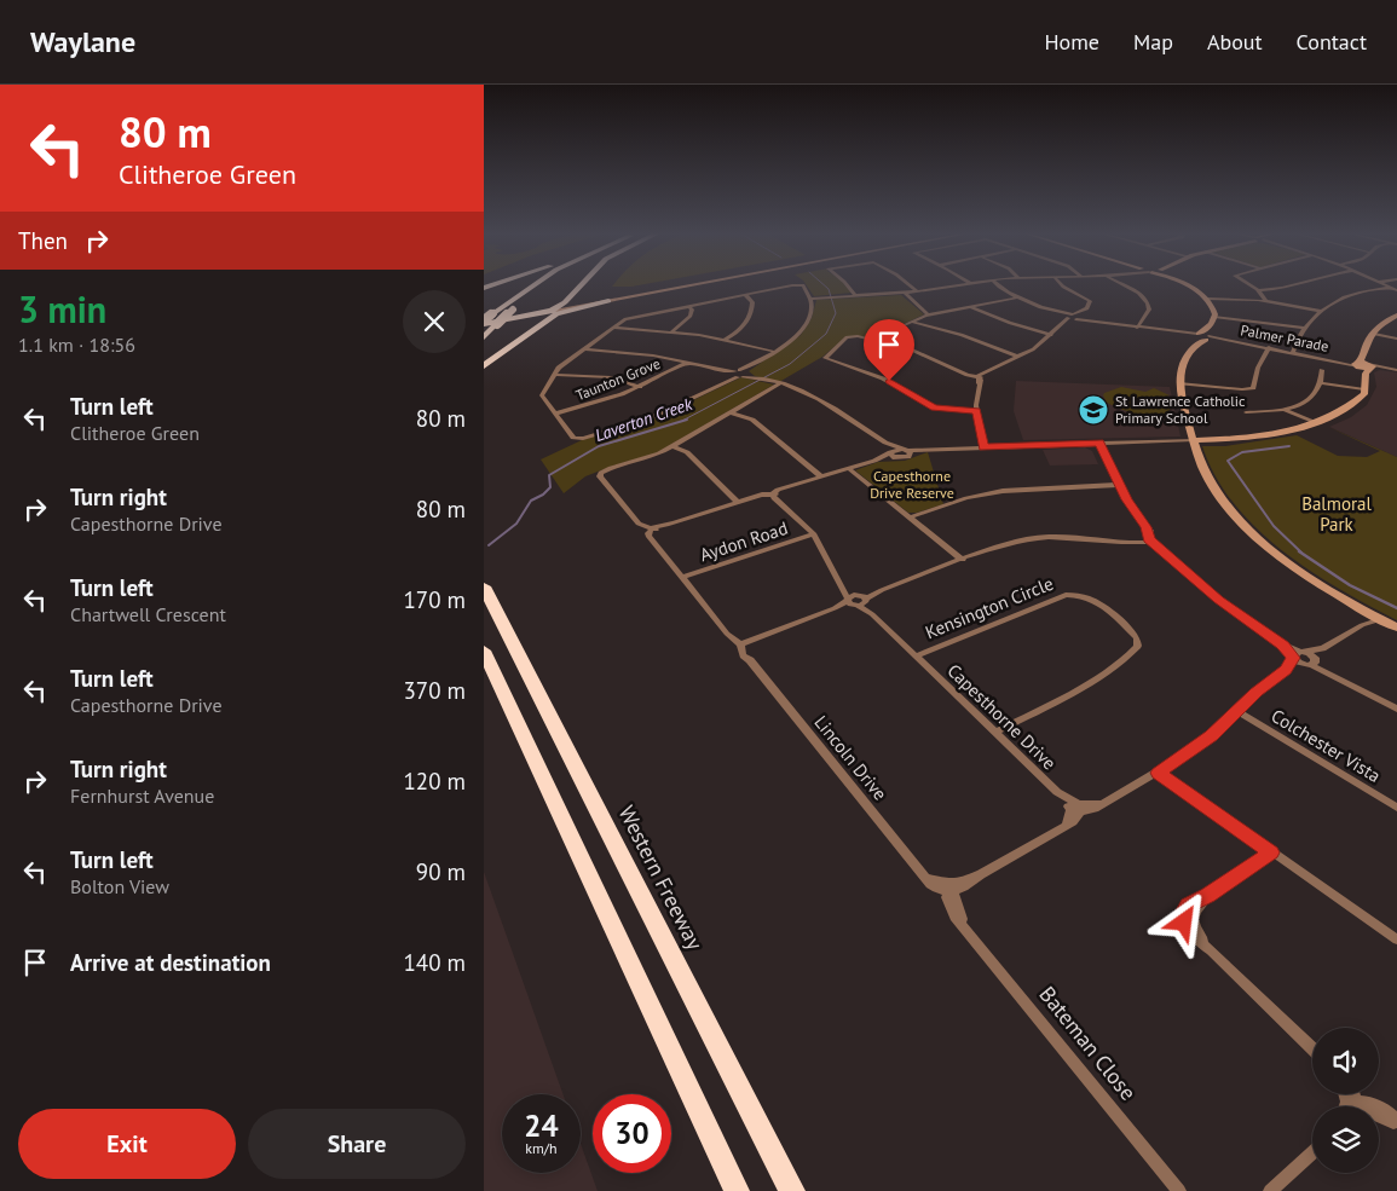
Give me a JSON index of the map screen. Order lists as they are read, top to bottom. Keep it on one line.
{"streets":{"highway":["Western Freeway"],"street":["Palmer Parade","Taunton Grove","Aydon Road","Kensington Circle","Capesthorne Drive","Colchester Vista","Lincoln Drive","Bateman Close"]},"crossings":[["Aydon Road","Lincoln Drive"],["Kensington Circle","Capesthorne Drive"],["Lincoln Drive","Bateman Close"]],"water":["Laverton Creek"],"parks":["Capesthorne Drive Reserve","Balmoral Park"],"places":{"school or university":["St Lawrence Catholic Primary School"]},"page":{"header":"Waylane","nav":["Home","Map","About","Contact"],"turn":["80 m","Clitheroe Green"],"then":"Then","heading":["3 min","1.1 km · 18:56"],"list":[{"name":"Turn left","note":"Clitheroe Green","value":"80 m"},{"name":"Turn right","note":"Capesthorne Drive","value":"80 m"},{"name":"Turn left","note":"Chartwell Crescent","value":"170 m"},{"name":"Turn left","note":"Capesthorne Drive","value":"370 m"},{"name":"Turn right","note":"Fernhurst Avenue","value":"120 m"},{"name":"Turn left","note":"Bolton View","value":"90 m"},{"name":"Arrive at destination","value":"140 m"}],"speed":"24 km/h","limit":"30","buttons":["Exit","Share"]}}
